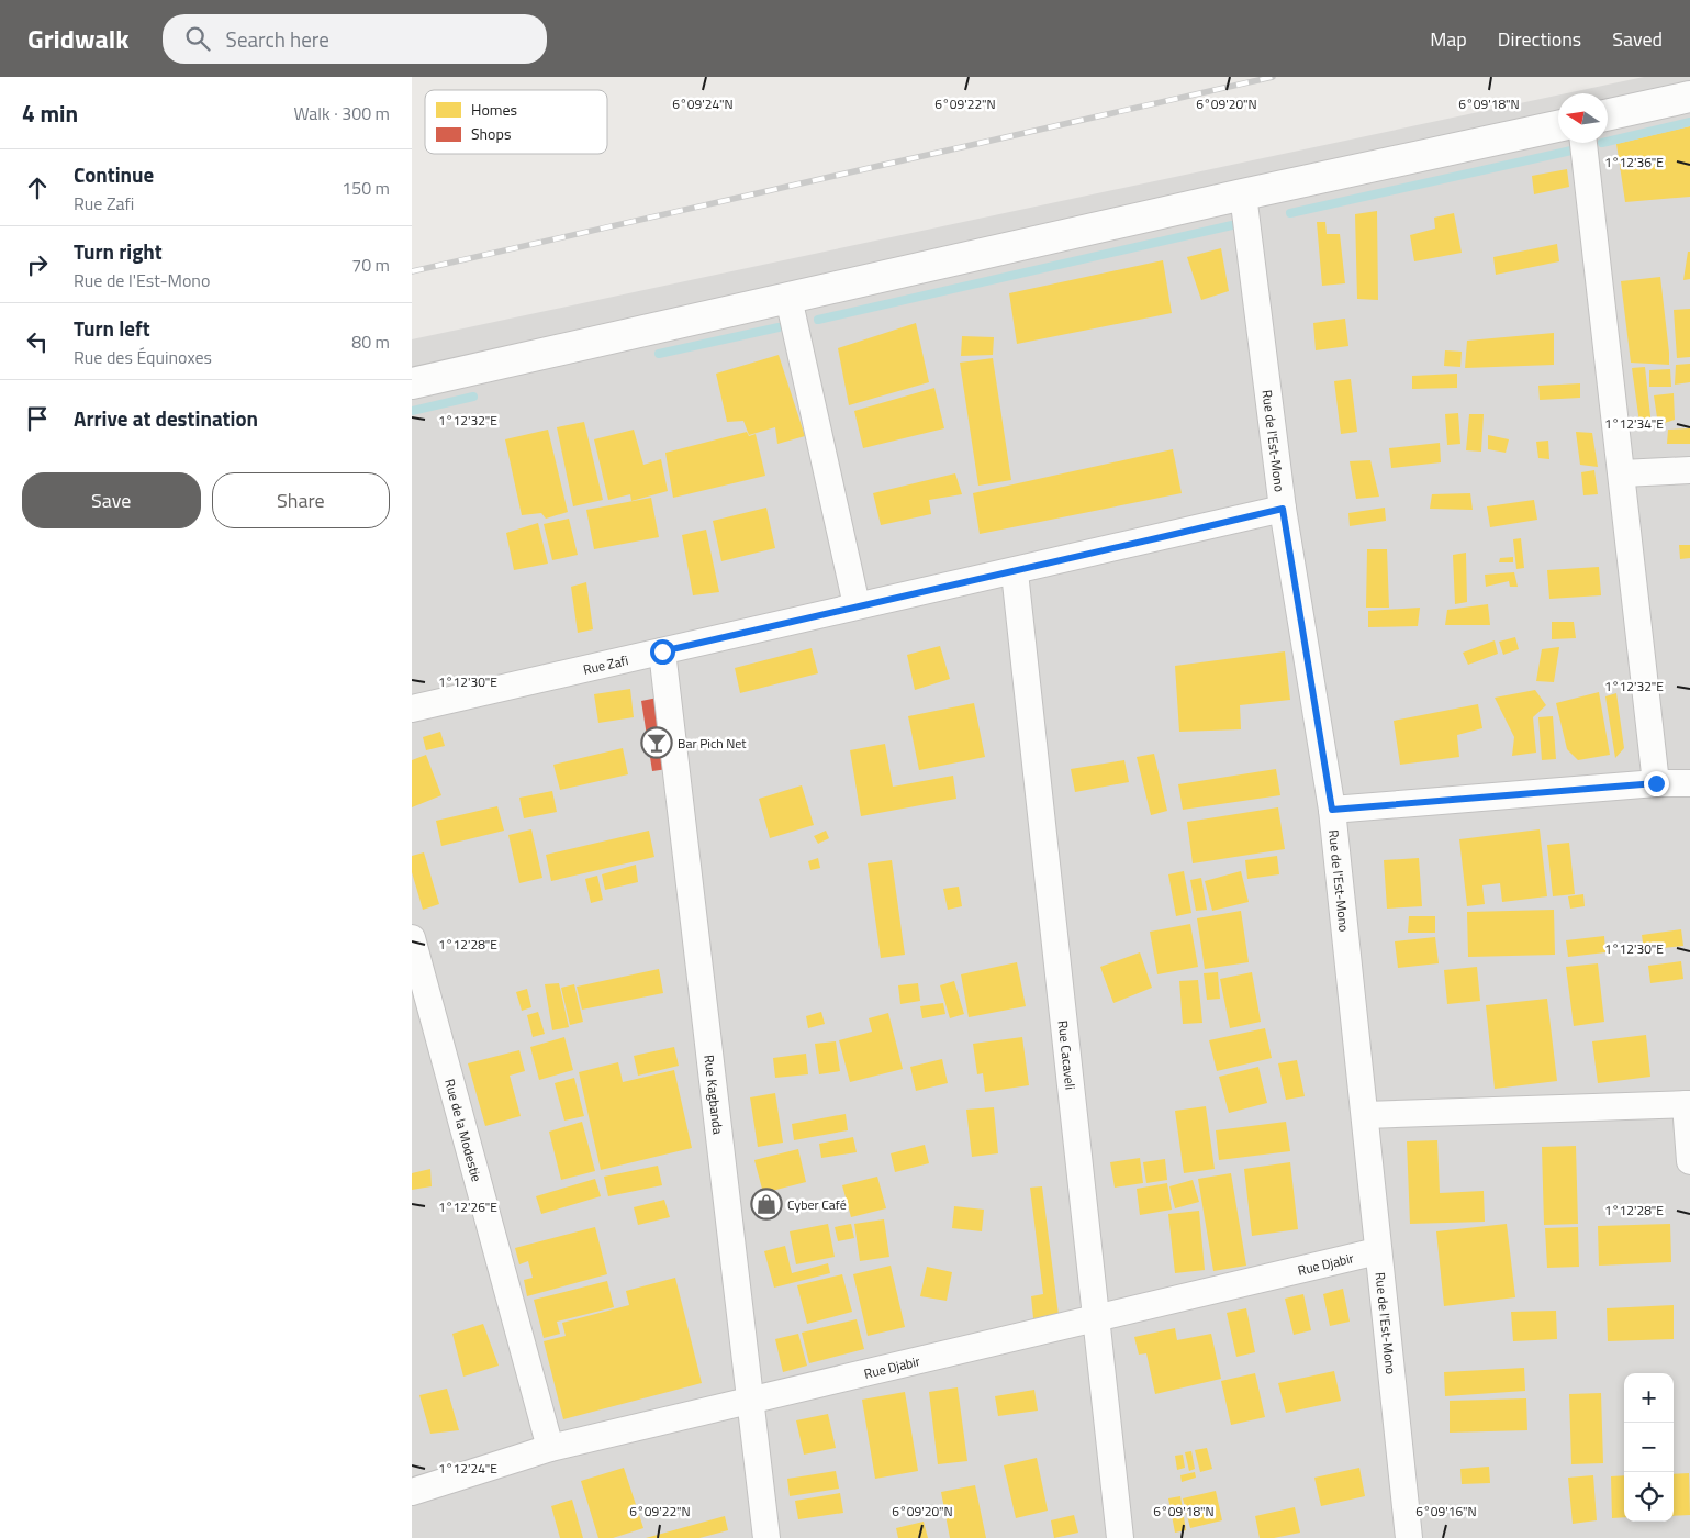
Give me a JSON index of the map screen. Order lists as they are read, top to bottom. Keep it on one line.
{"streets":{"street":["Rue de l'Est-Mono","Rue Zafi","Rue Cacaveli","Rue Kagbanda","Rue de la Modestie","Rue Djabir"]},"crossings":[["Rue de l'Est-Mono","Rue Zafi"],["Rue de l'Est-Mono","Rue Djabir"],["Rue Zafi","Rue Cacaveli"],["Rue Zafi","Rue Kagbanda"],["Rue Cacaveli","Rue Djabir"],["Rue Kagbanda","Rue Djabir"],["Rue de la Modestie","Rue Djabir"]],"places":{"bar":["Bar Pich Net"],"shop":["Cyber Café"]},"legend":["Homes","Shops"],"north":"left","page":{"header":"Gridwalk","search":"Search here","nav":["Map","Directions","Saved"],"heading":["4 min","Walk · 300 m"],"list":[["Continue","Rue Zafi","150 m"],["Turn right","Rue de l'Est-Mono","70 m"],["Turn left","Rue des Équinoxes","80 m"],"Arrive at destination"],"buttons":["Save","Share"],"map_buttons":["+","−"]},"coordinates":["6°09'24\"N","6°09'22\"N","6°09'20\"N","6°09'18\"N","1°12'36\"E","1°12'32\"E","1°12'34\"E","1°12'30\"E","1°12'28\"E","1°12'26\"E","1°12'24\"E","6°09'16\"N"]}
